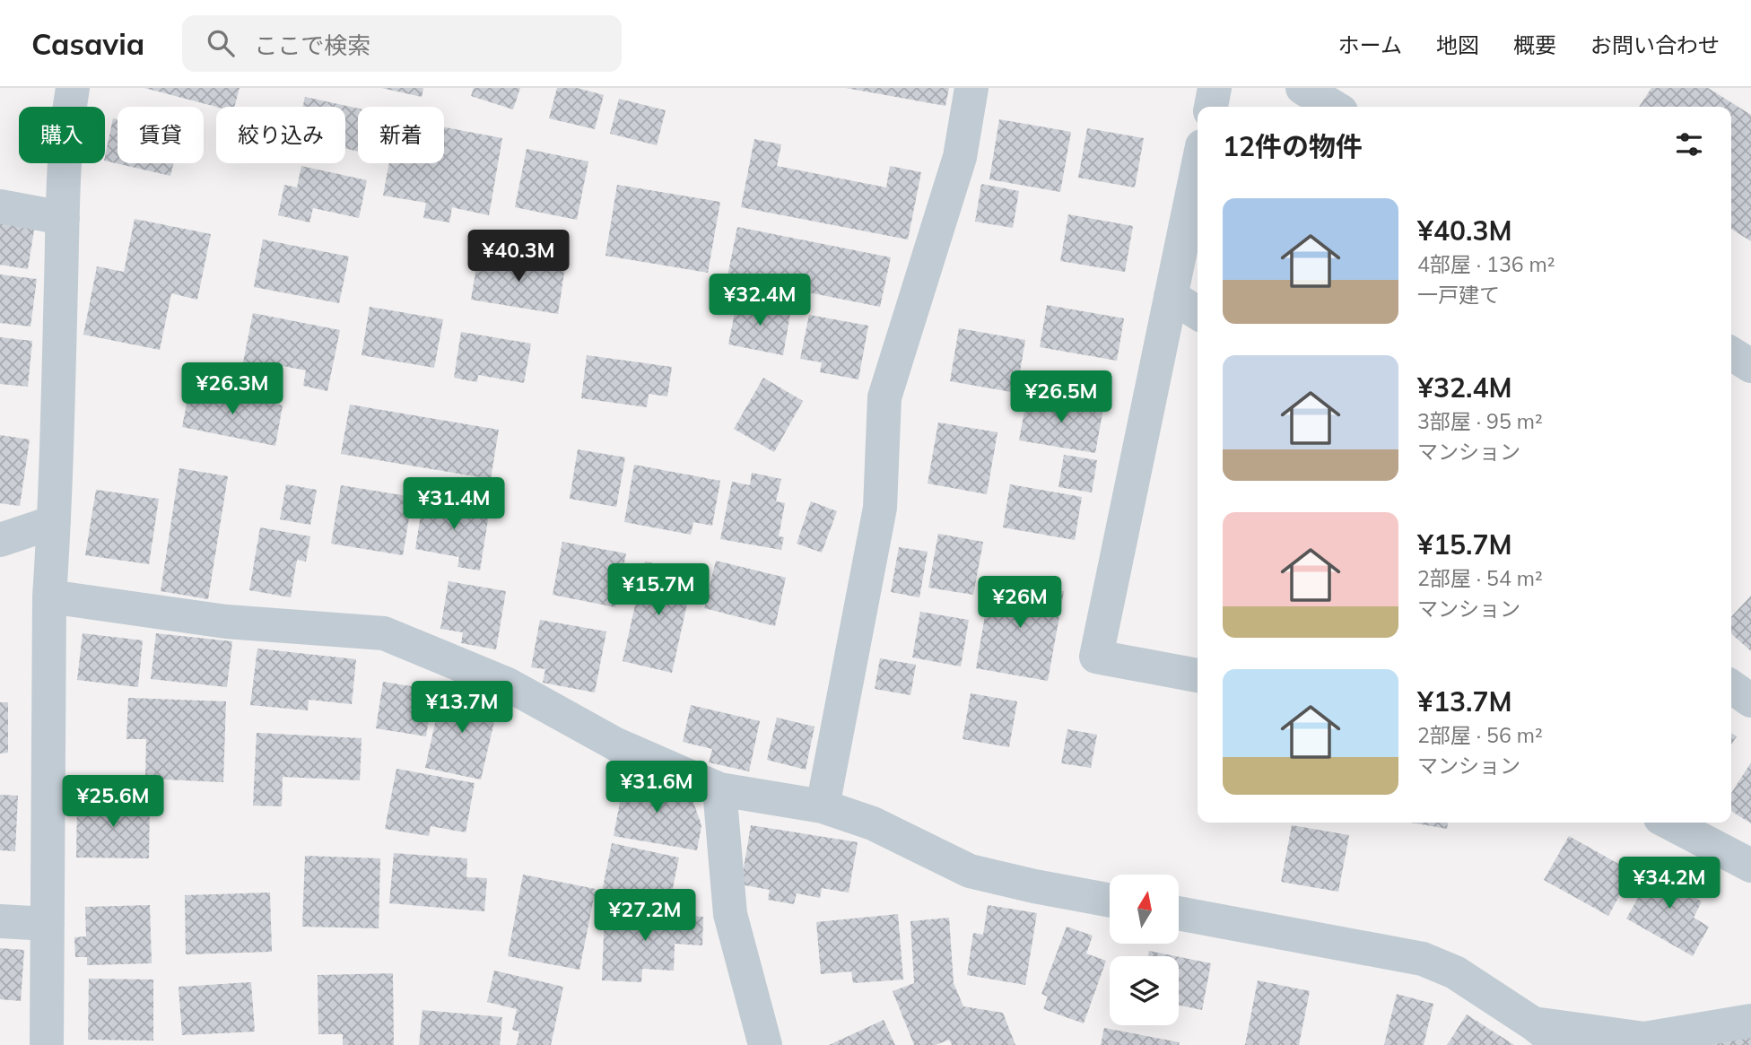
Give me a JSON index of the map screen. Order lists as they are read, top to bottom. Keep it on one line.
{"north":"top","page":{"header":"Casavia","search":"ここで検索","nav":["ホーム","地図","概要","お問い合わせ"],"chip":["購入","賃貸","絞り込み","新着"],"heading":"12件の物件","list":[{"name":"¥40.3M","note":"4部屋 · 136 m² · 一戸建て"},{"name":"¥32.4M","note":"3部屋 · 95 m² · マンション"},{"name":"¥15.7M","note":"2部屋 · 54 m² · マンション"},{"name":"¥13.7M","note":"2部屋 · 56 m² · マンション"}],"price":["¥40.3M","¥32.4M","¥26.3M","¥26.5M","¥31.4M","¥15.7M","¥26M","¥13.7M","¥31.6M","¥25.6M","¥34.2M","¥27.2M"]}}
